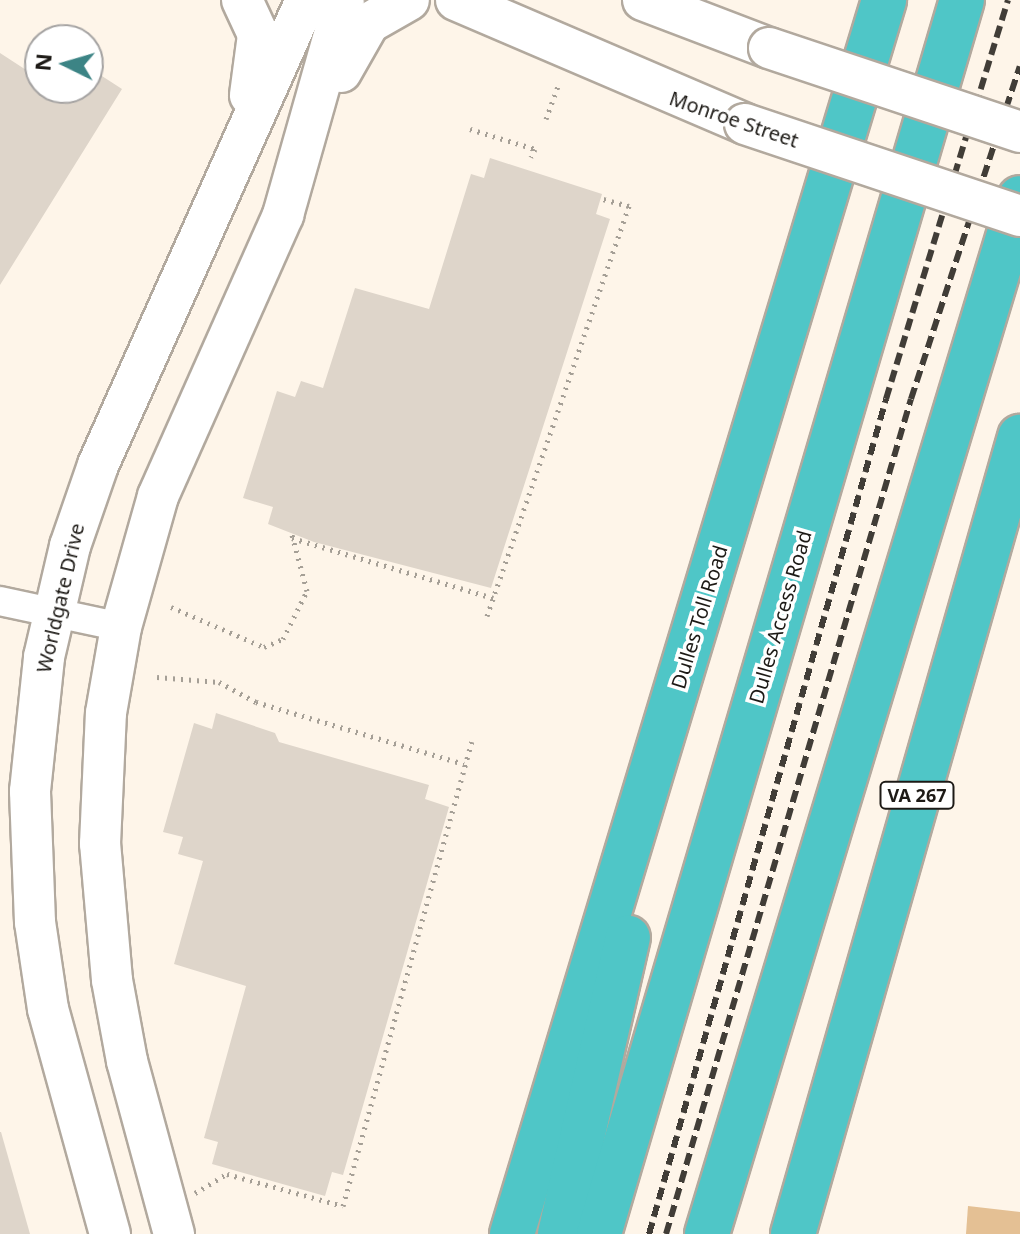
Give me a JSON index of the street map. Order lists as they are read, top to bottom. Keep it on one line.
{"streets":{"highway":["Dulles Toll Road","Dulles Access Road","VA 267"],"street":["Monroe Street","Worldgate Drive"]},"north":"left"}
